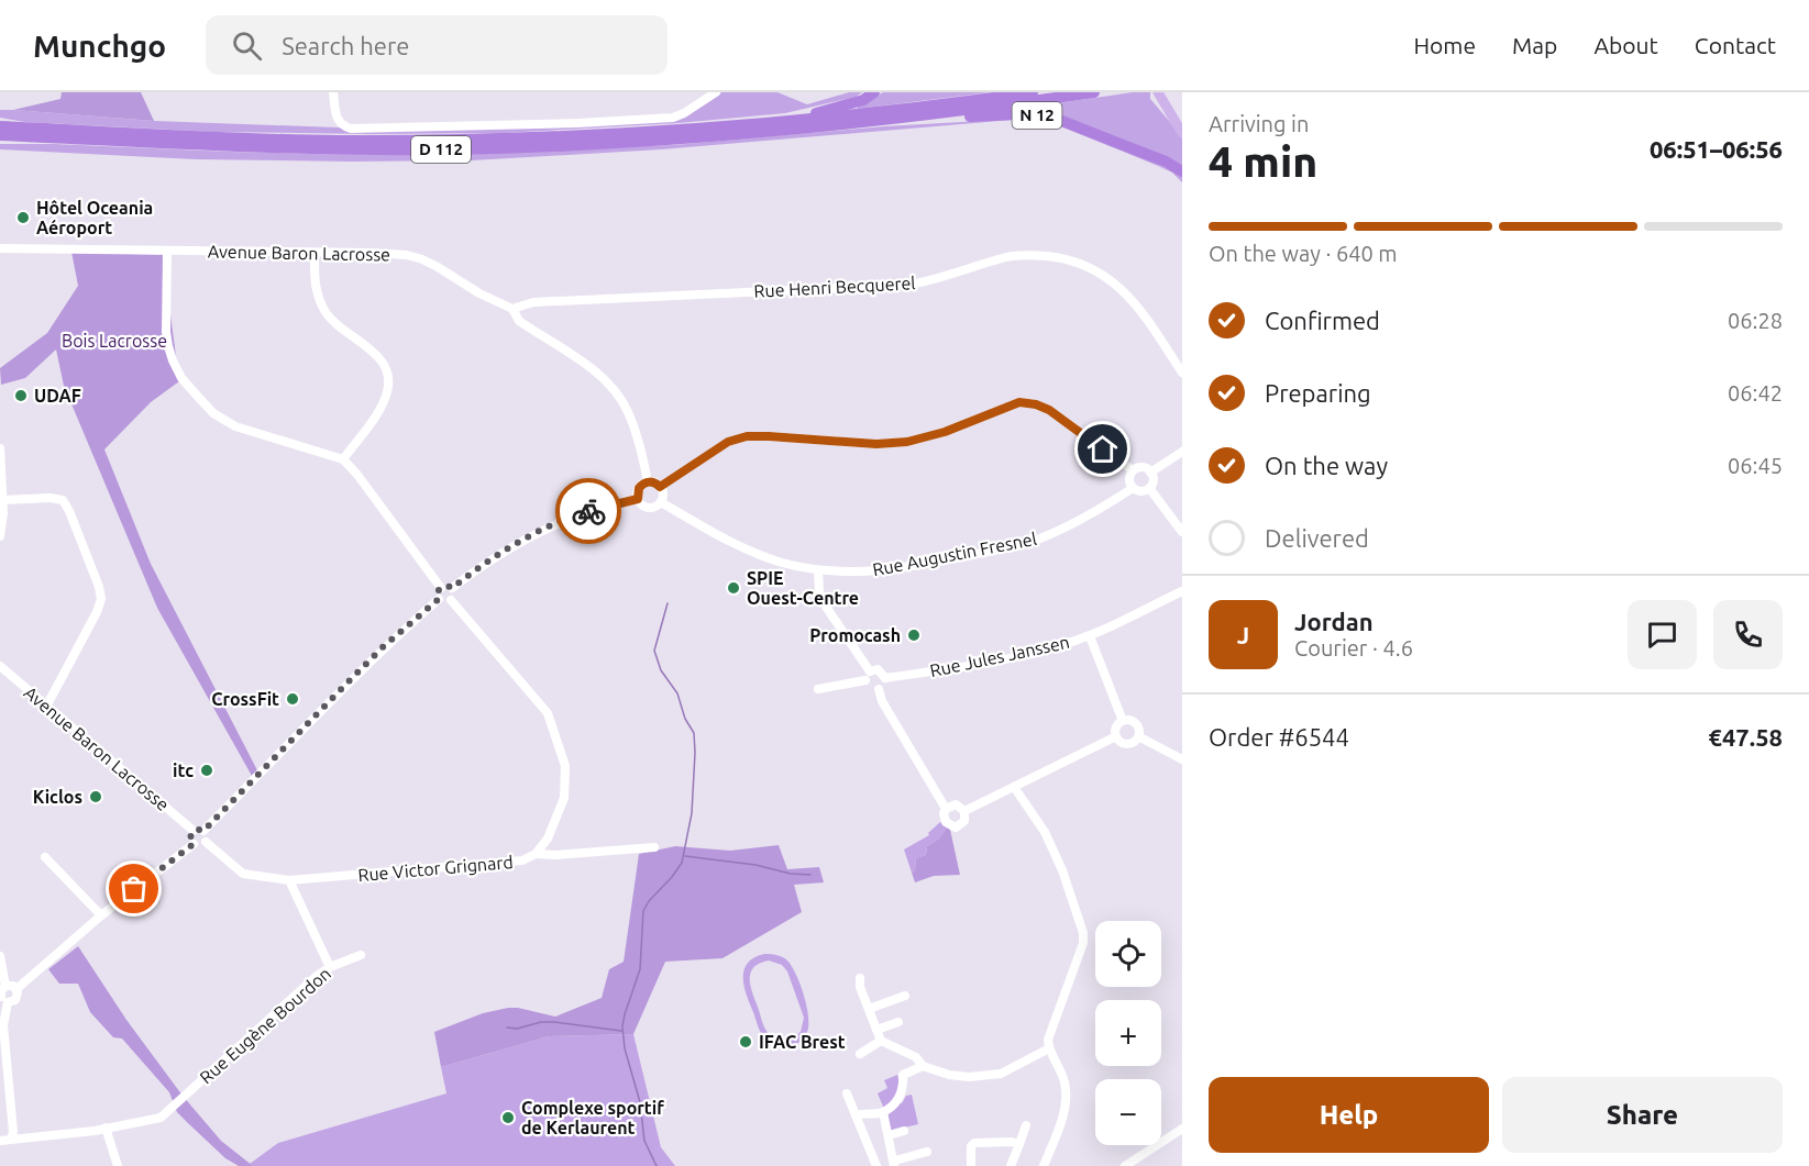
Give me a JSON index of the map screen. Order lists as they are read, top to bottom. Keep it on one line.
{"streets":{"highway":["N 12","D 112"],"street":["Avenue Baron Lacrosse","Rue Henri Becquerel","Rue Augustin Fresnel","Rue Jules Janssen","Rue Victor Grignard","Rue Eugène Bourdon"]},"crossings":[["N 12","D 112"],["Avenue Baron Lacrosse","Rue Henri Becquerel"],["Avenue Baron Lacrosse","Rue Augustin Fresnel"],["Avenue Baron Lacrosse","Rue Victor Grignard"]],"parks":["Bois Lacrosse"],"places":["Hôtel Oceania Aéroport","UDAF","SPIE Ouest-Centre","Promocash","CrossFit","itc","Kiclos","IFAC Brest","Complexe sportif de Kerlaurent"],"page":{"header":"Munchgo","search":"Search here","nav":["Home","Map","About","Contact"],"heading":["4 min","Arriving in","06:51–06:56"],"panel":["Jordan","Courier · 4.6","Order #6544","€47.58"],"bar":"On the way · 640 m","list":[["Confirmed","06:28"],["Preparing","06:42"],["On the way","06:45"],"Delivered"],"round":"J","map_buttons":["+","−"],"buttons":["Help","Share"]}}
